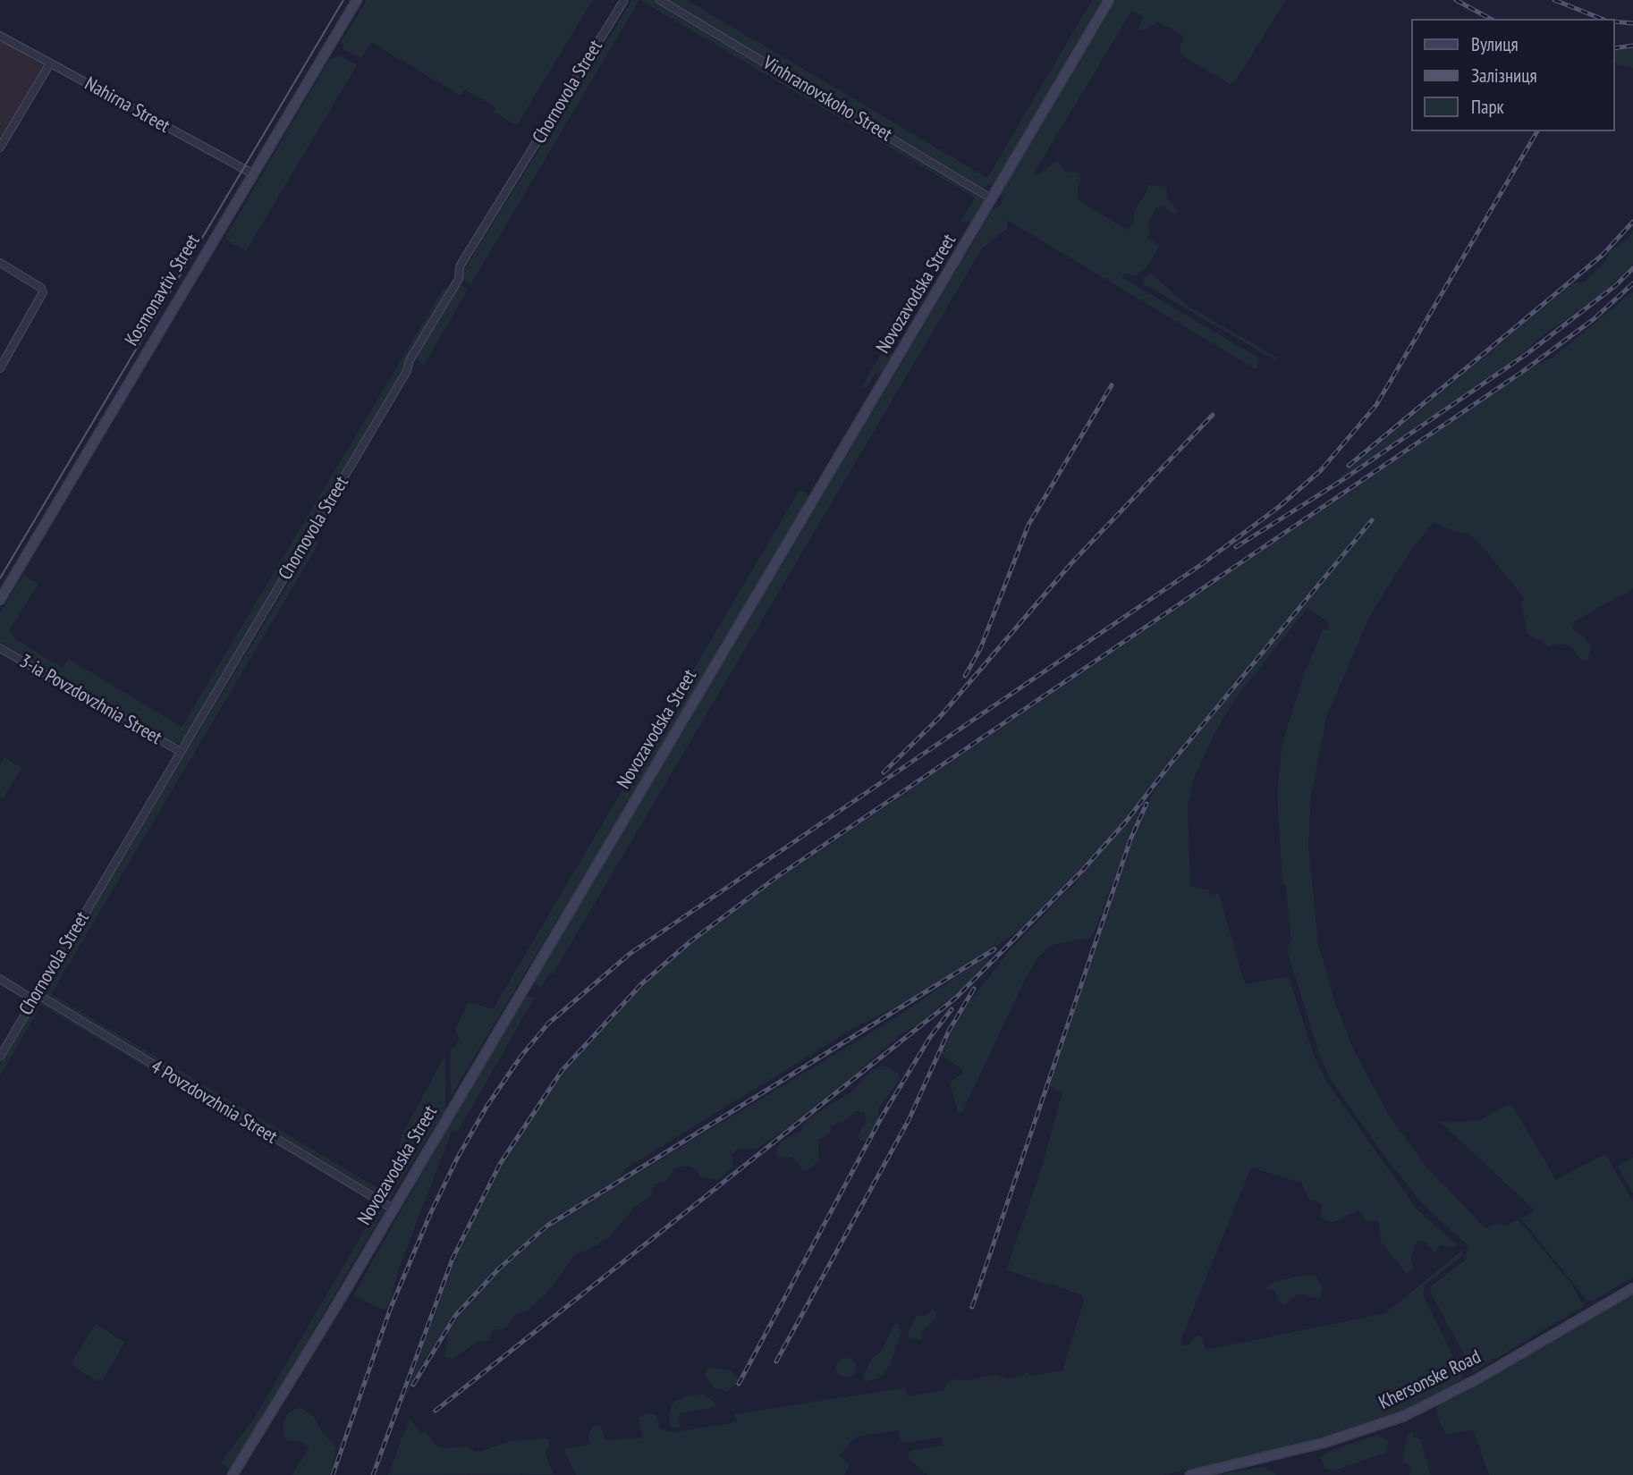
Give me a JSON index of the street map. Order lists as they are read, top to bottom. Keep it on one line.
{"streets":{"street":["Chornovola Street","Vinhranovskoho Street","Nahirna Street","Kosmonavtiv Street","Novozavodska Street","3-ia Povzdovzhnia Street","4 Povzdovzhnia Street","Khersonske Road"]},"crossings":[["Chornovola Street","3-ia Povzdovzhnia Street"],["Chornovola Street","4 Povzdovzhnia Street"],["Vinhranovskoho Street","Novozavodska Street"],["Nahirna Street","Kosmonavtiv Street"],["Novozavodska Street","4 Povzdovzhnia Street"]],"legend":["Вулиця","Залізниця","Парк"]}
